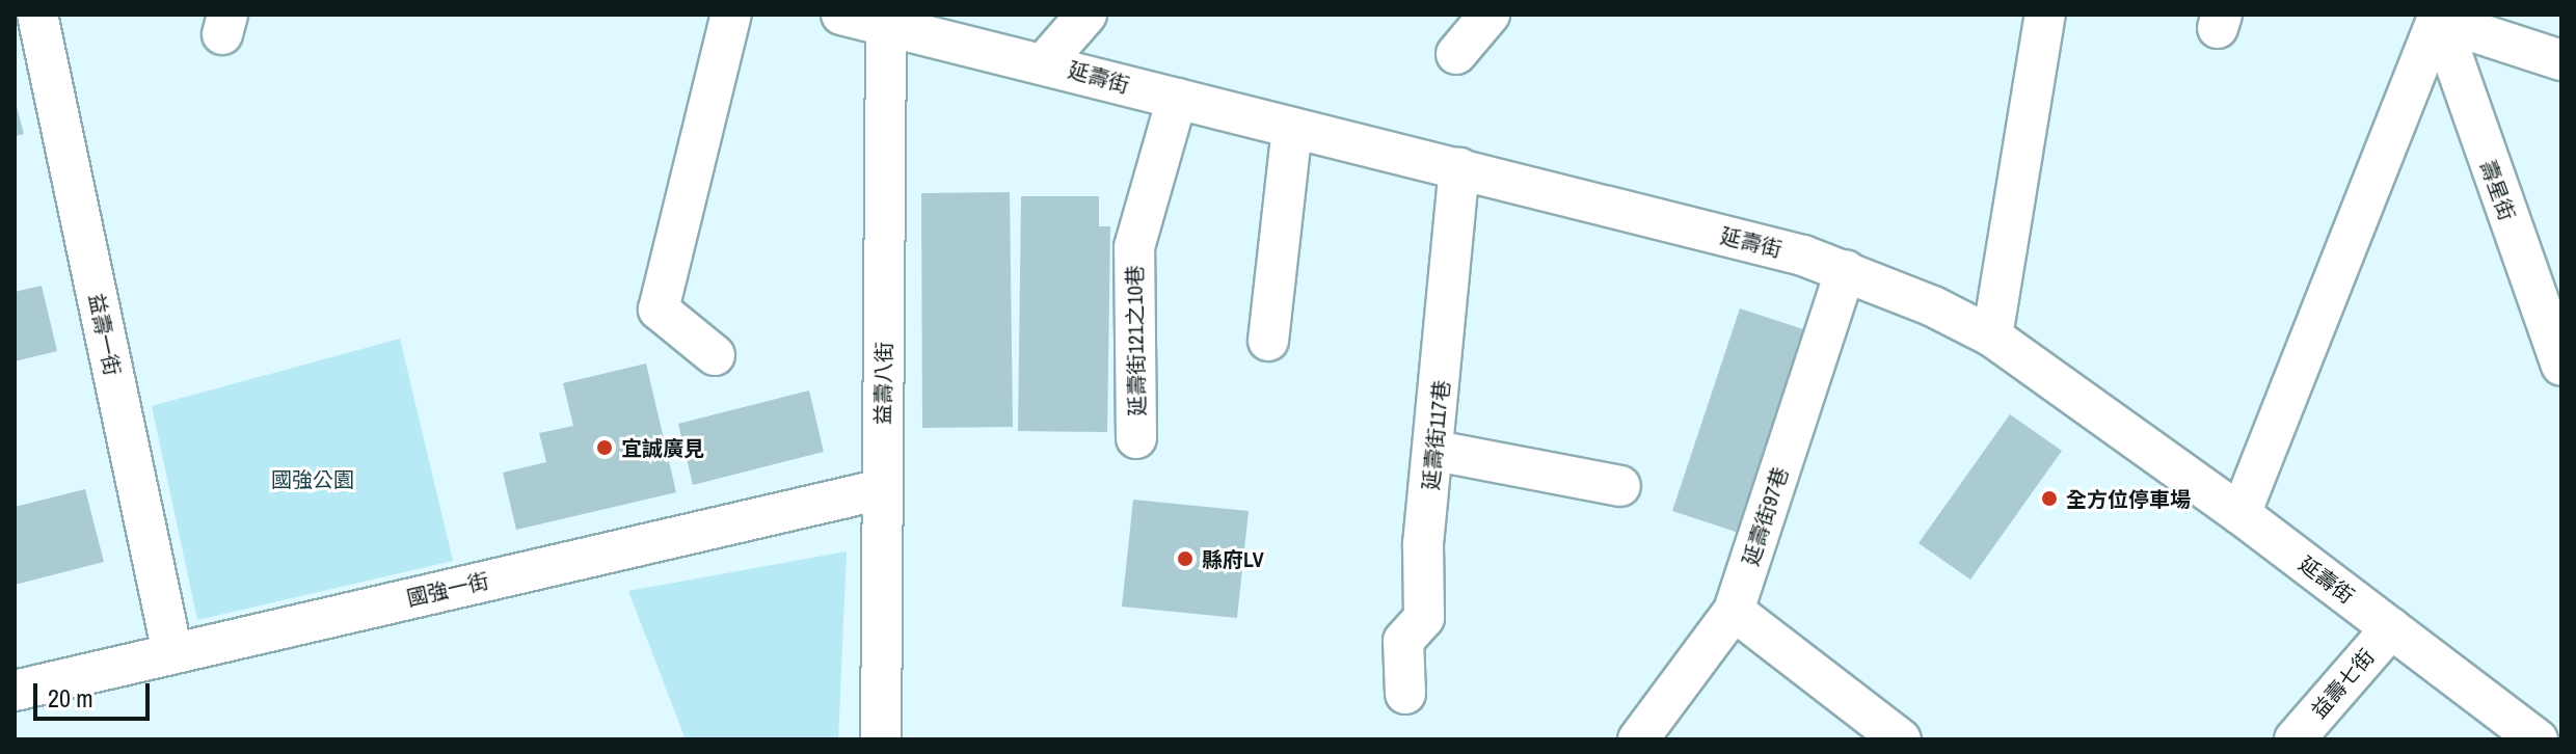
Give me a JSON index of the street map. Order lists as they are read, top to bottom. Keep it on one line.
{"streets":{"street":["延壽街","壽星街","益壽一街","延壽街121之10巷","益壽八街","延壽街117巷","延壽街97巷","國強一街","益壽七街"]},"crossings":[["延壽街","延壽街121之10巷"],["延壽街","益壽八街"],["延壽街","延壽街117巷"],["延壽街","延壽街97巷"],["延壽街","益壽七街"],["益壽一街","國強一街"],["益壽八街","國強一街"]],"parks":["國強公園"],"places":["宜誠廣見","全方位停車場","縣府LV"],"scale_bar":"20 m"}
